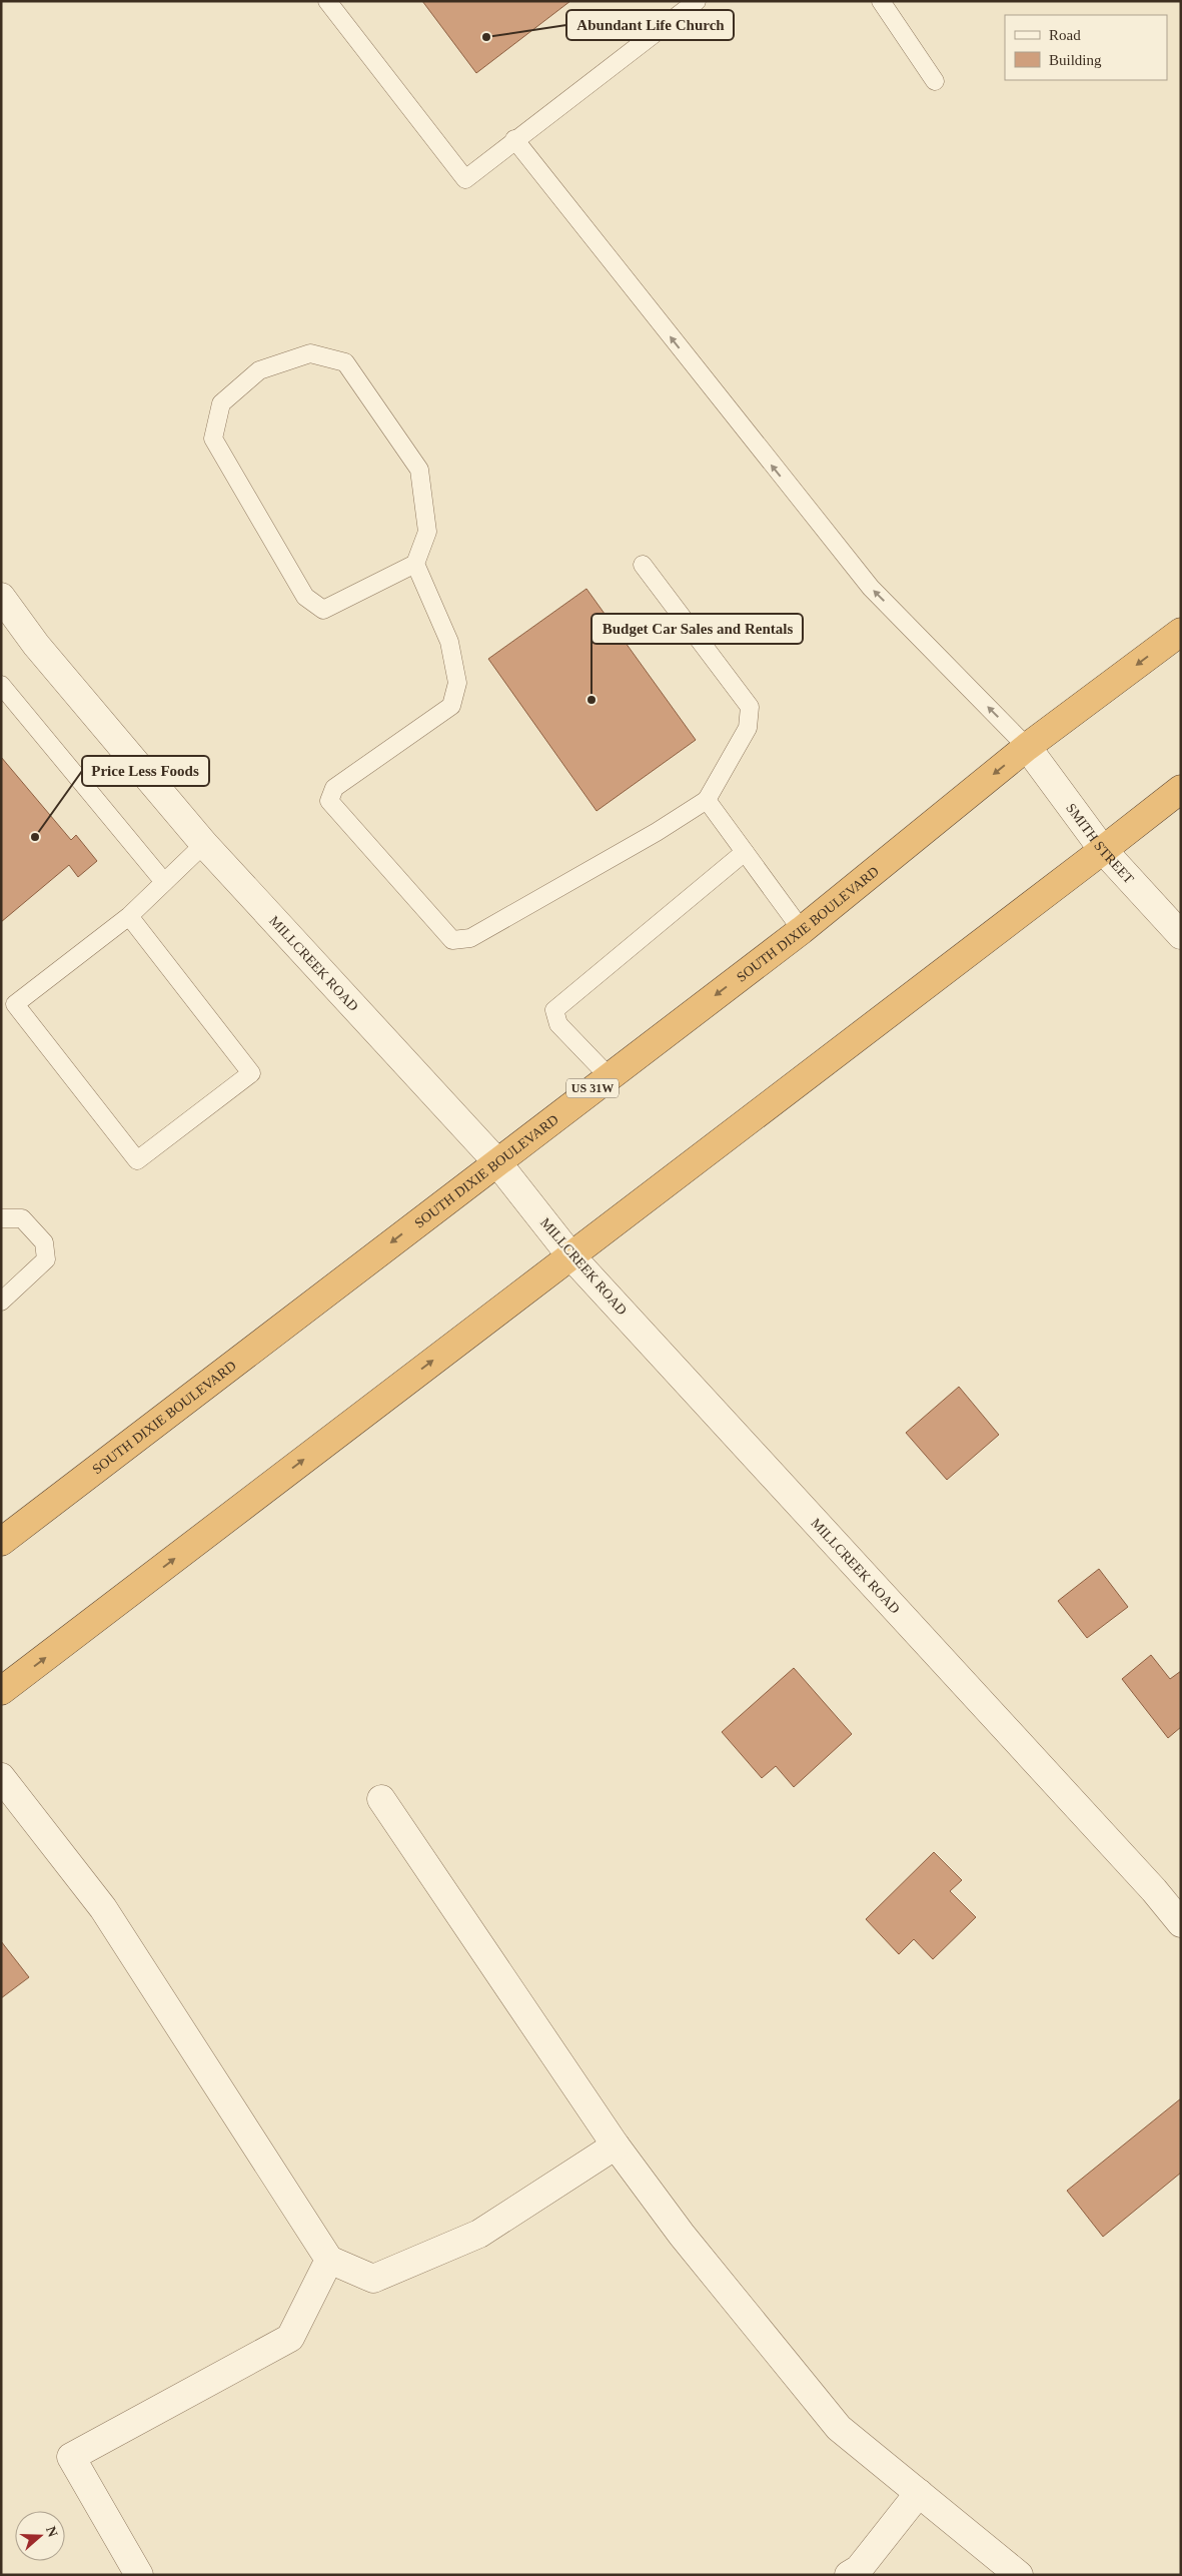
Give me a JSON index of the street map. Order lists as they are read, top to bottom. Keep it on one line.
{"streets":{"highway":["SOUTH DIXIE BOULEVARD","US 31W"],"street":["SMITH STREET","MILLCREEK ROAD"]},"crossings":[["SMITH STREET","SOUTH DIXIE BOULEVARD"],["SOUTH DIXIE BOULEVARD","MILLCREEK ROAD"]],"places":["Abundant Life Church","Budget Car Sales and Rentals","Price Less Foods"],"legend":["Road","Building"],"north":"right"}
